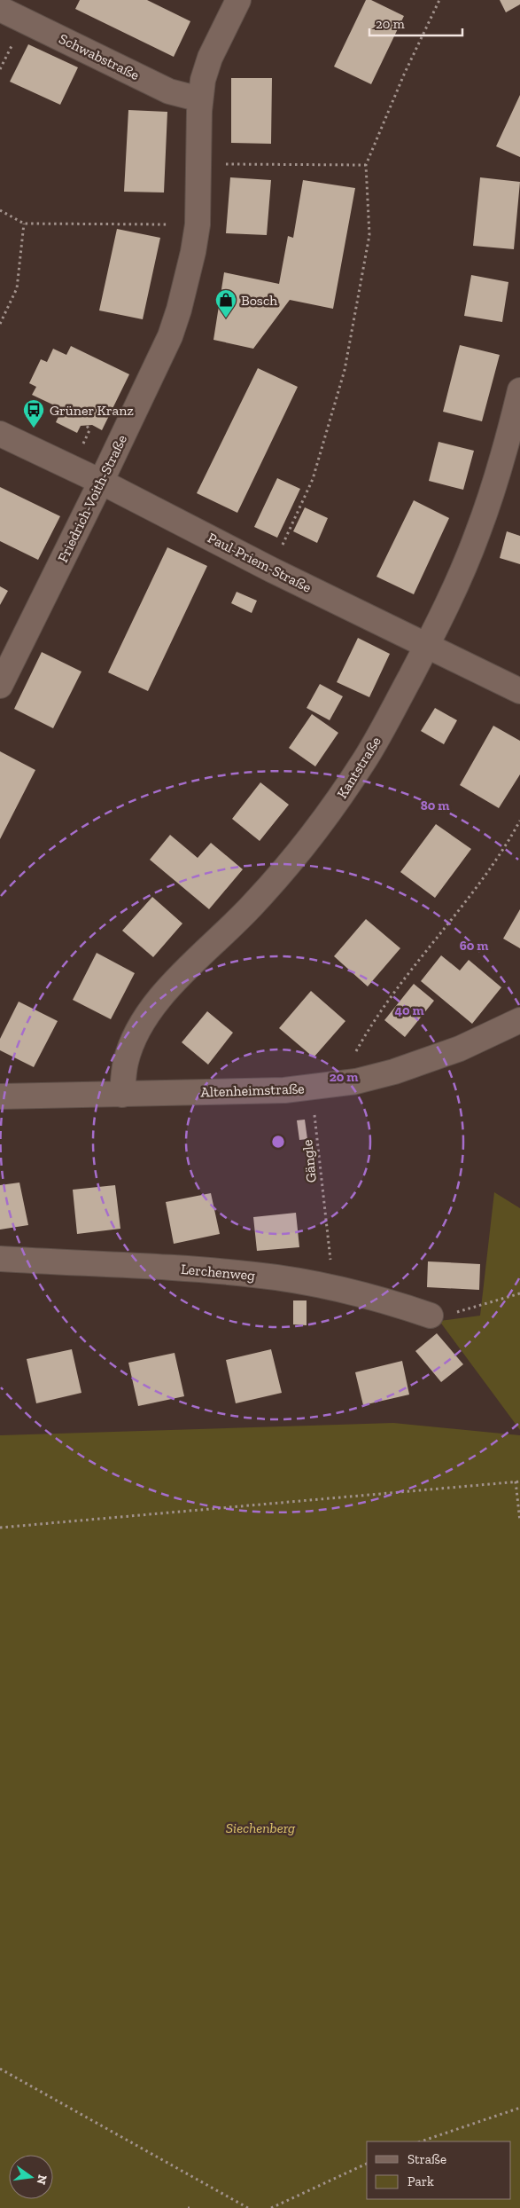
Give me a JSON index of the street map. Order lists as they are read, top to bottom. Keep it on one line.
{"streets":{"street":["Schwabstraße","Friedrich-Voith-Straße","Paul-Priem-Straße","Kantstraße","Altenheimstraße","Lerchenweg"],"path":["Gängle"]},"crossings":[["Schwabstraße","Friedrich-Voith-Straße"],["Friedrich-Voith-Straße","Paul-Priem-Straße"],["Paul-Priem-Straße","Kantstraße"],["Kantstraße","Altenheimstraße"],["Altenheimstraße","Gängle"]],"parks":["Siechenberg"],"places":{"shop":["Bosch"],"bus stop":["Grüner Kranz"]},"legend":["Straße","Park"],"scale_bar":"20 m","north":"right","rings":["80 m","60 m","40 m","20 m"]}
